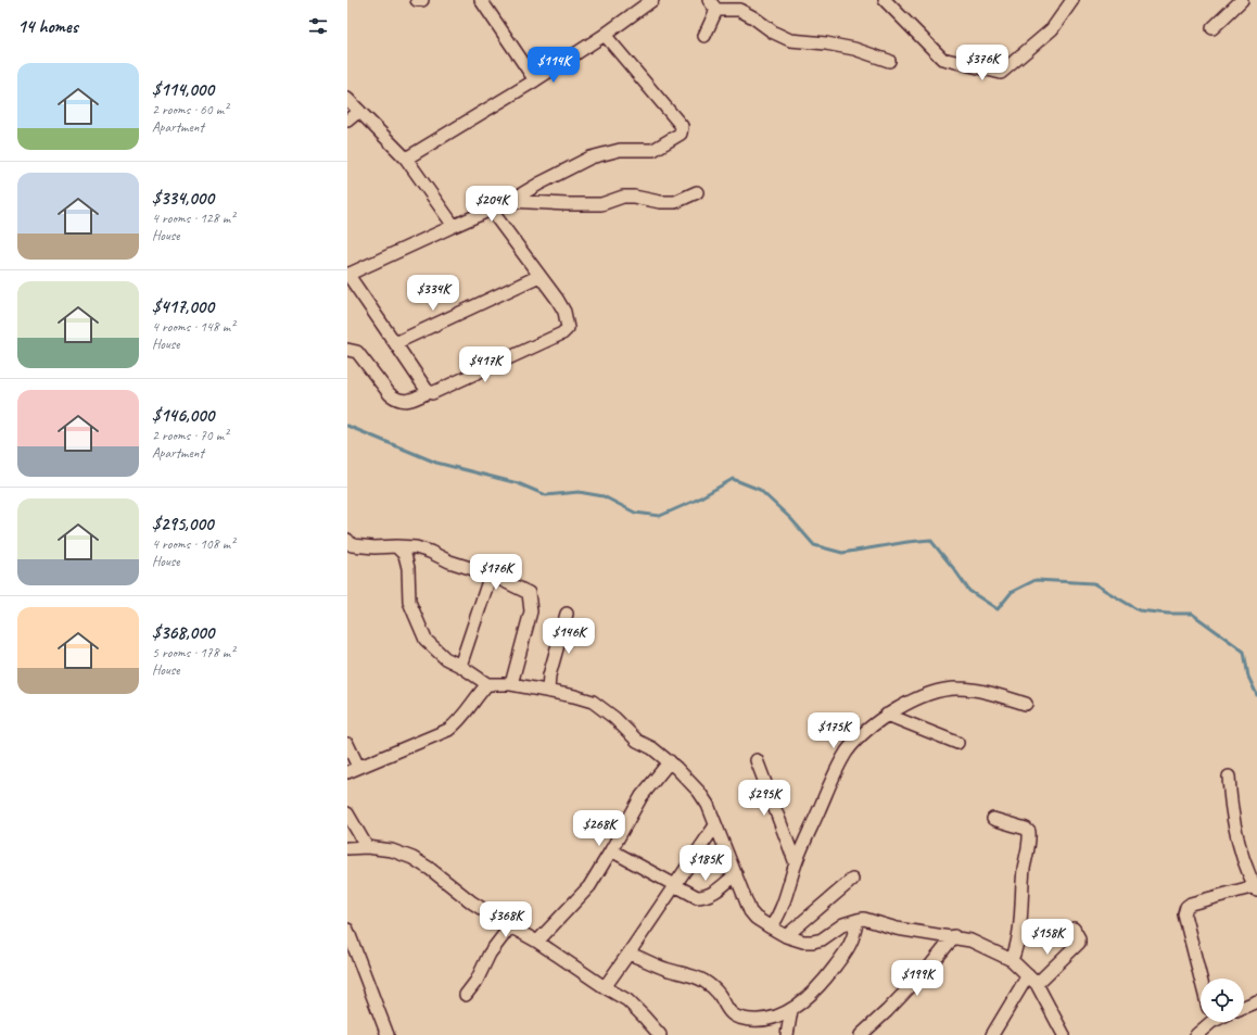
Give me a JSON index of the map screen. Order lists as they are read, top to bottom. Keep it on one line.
{"page":{"heading":"14 homes","price":["$376K","$114K","$204K","$334K","$417K","$176K","$146K","$175K","$295K","$268K","$185K","$368K","$158K","$199K"],"list":[{"name":"$114,000","note":"2 rooms · 60 m² · Apartment"},{"name":"$334,000","note":"4 rooms · 128 m² · House"},{"name":"$417,000","note":"4 rooms · 148 m² · House"},{"name":"$146,000","note":"2 rooms · 70 m² · Apartment"},{"name":"$295,000","note":"4 rooms · 108 m² · House"},{"name":"$368,000","note":"5 rooms · 178 m² · House"}]}}
